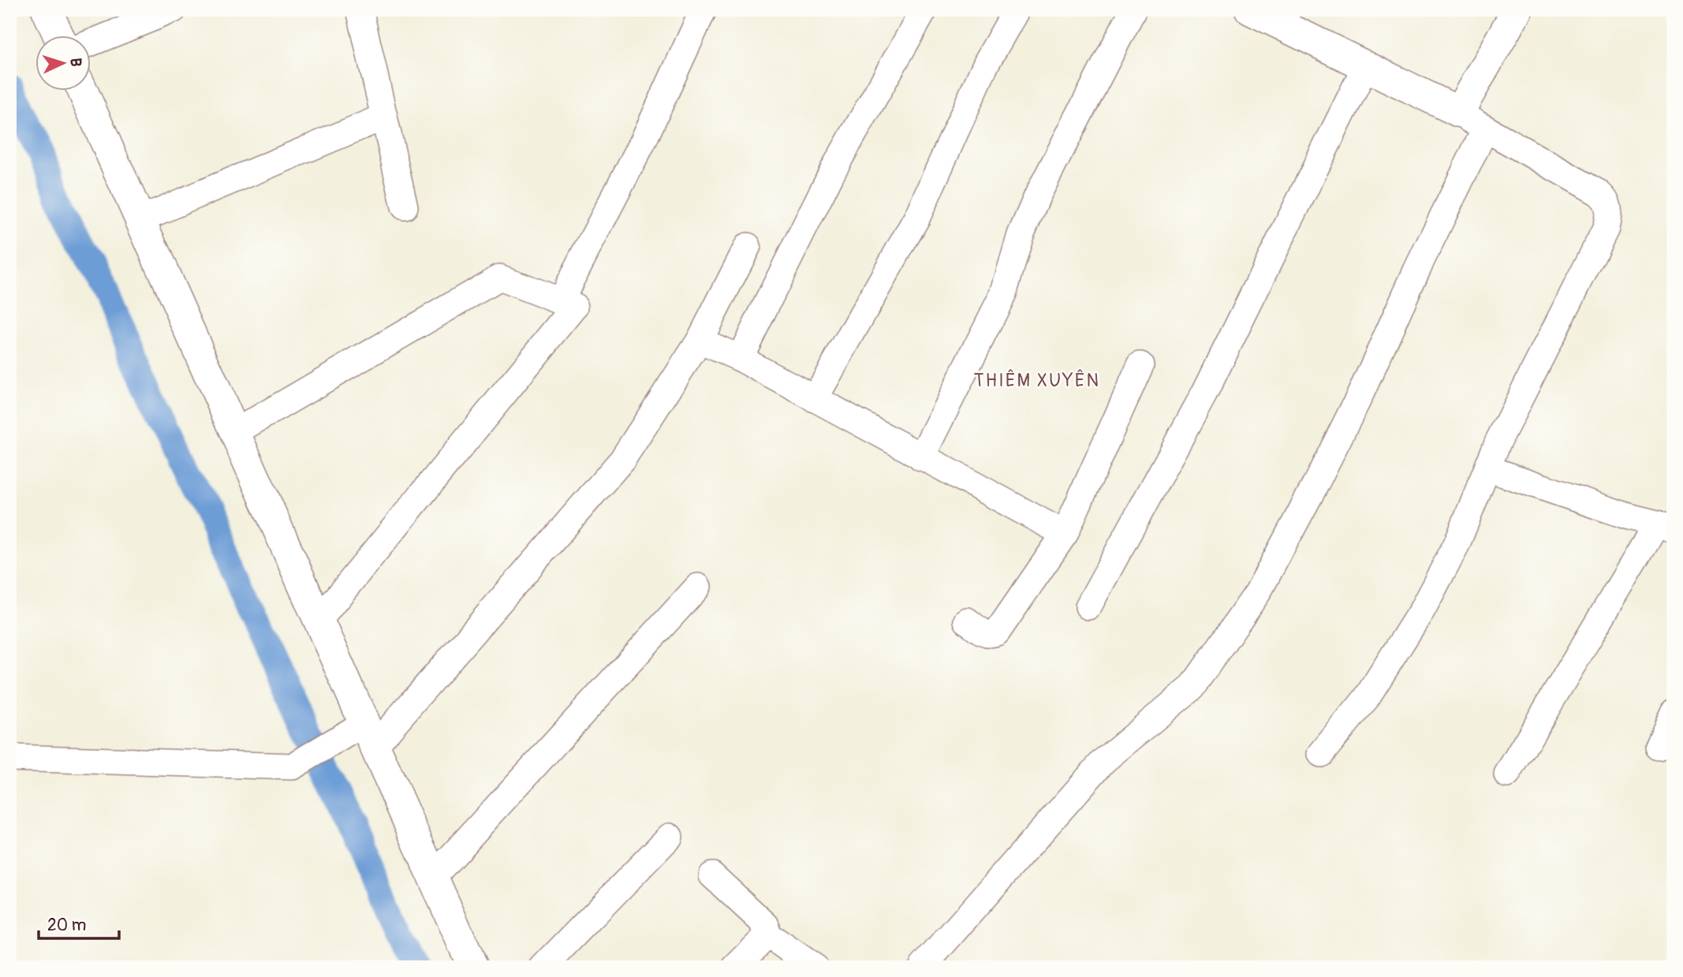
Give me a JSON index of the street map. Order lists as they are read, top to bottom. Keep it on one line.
{"districts":["THIÊM XUYÊN"],"scale_bar":"20 m","north":"right"}
